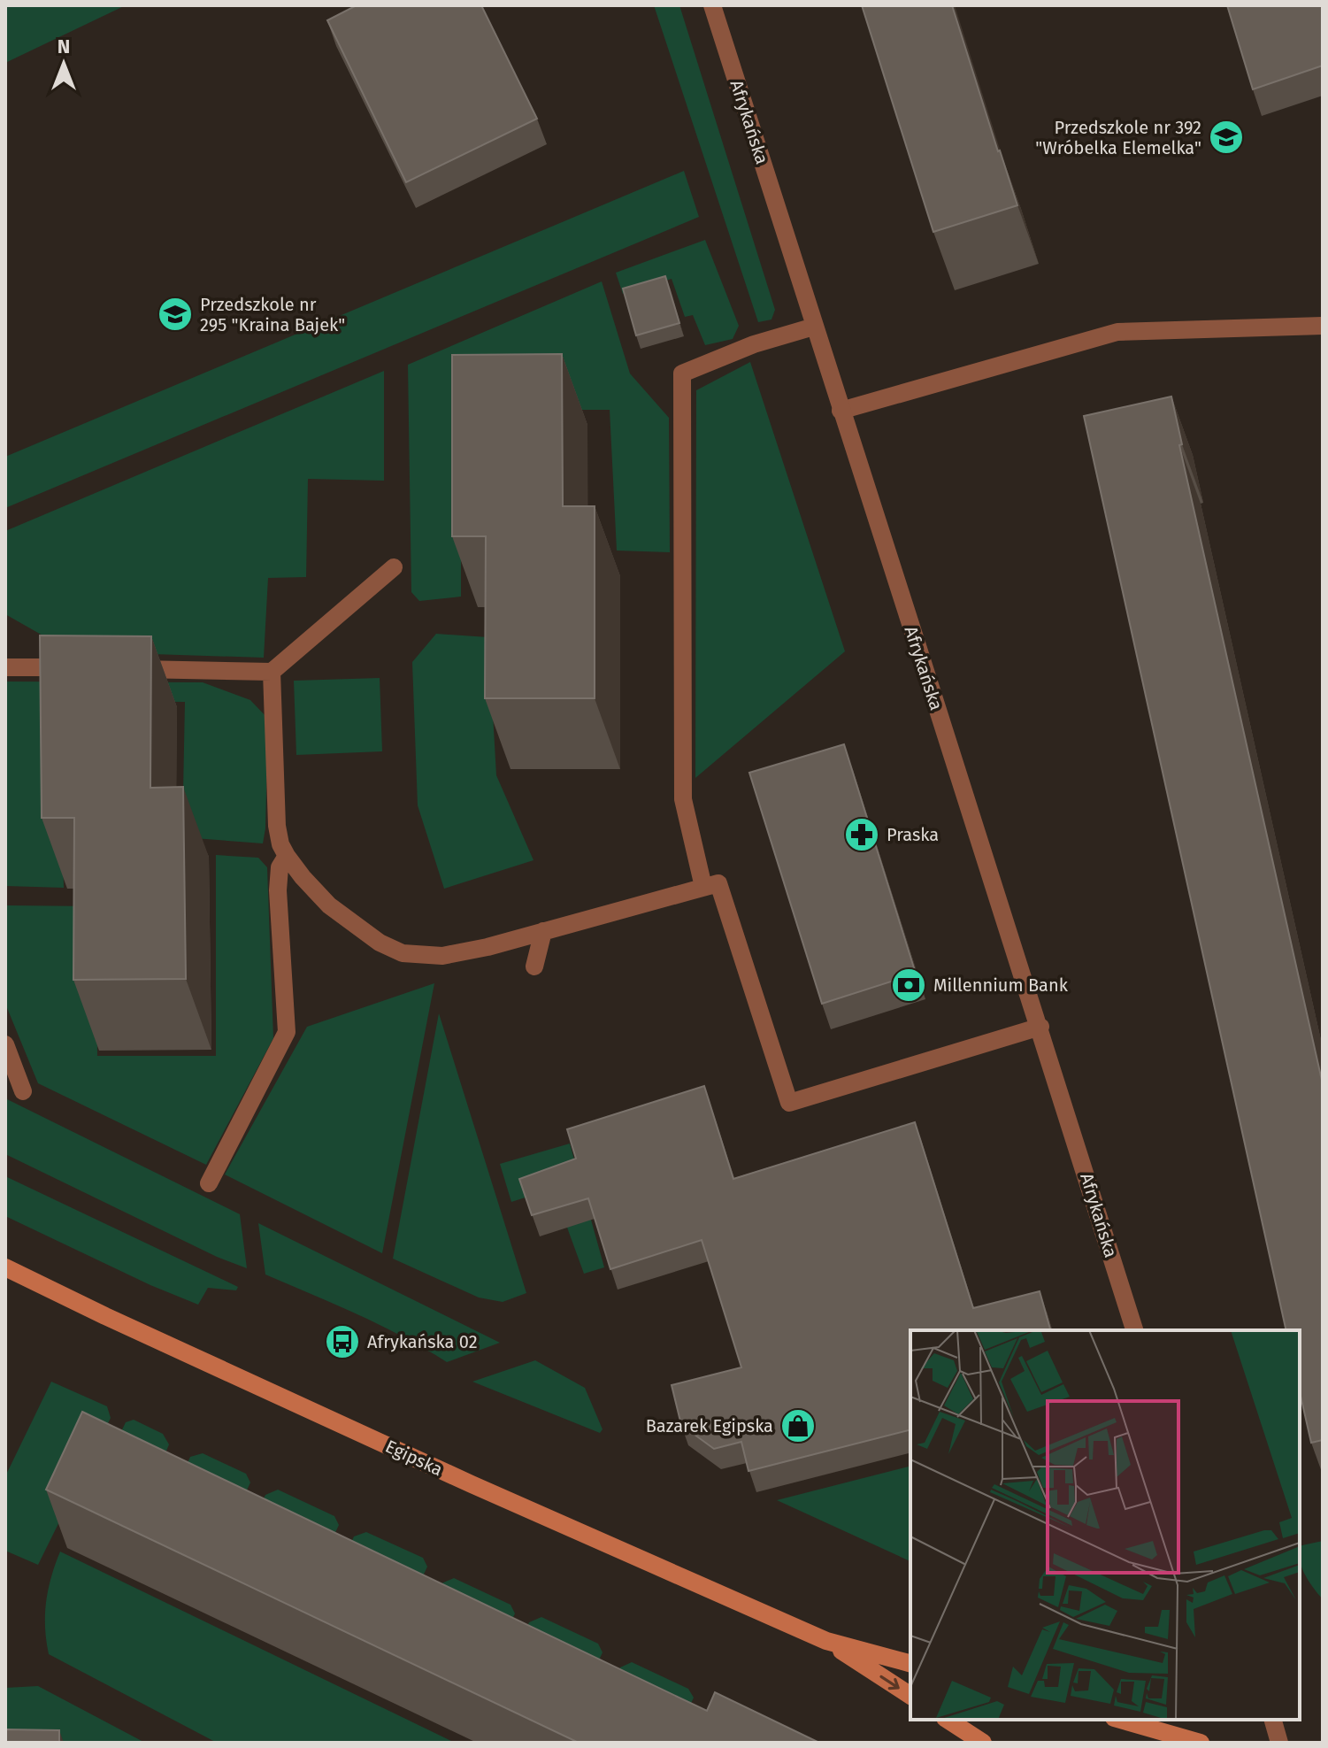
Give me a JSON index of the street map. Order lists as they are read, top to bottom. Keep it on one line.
{"streets":{"street":["Afrykańska","Egipska"]},"places":{"school or university":["Przedszkole nr 392 \"Wróbelka Elemelka\"","Przedszkole nr 295 \"Kraina Bajek\""],"pharmacy":["Praska"],"bank":["Millennium Bank"],"bus stop":["Afrykańska 02"],"shop":["Bazarek Egipska"]},"north":"top"}
